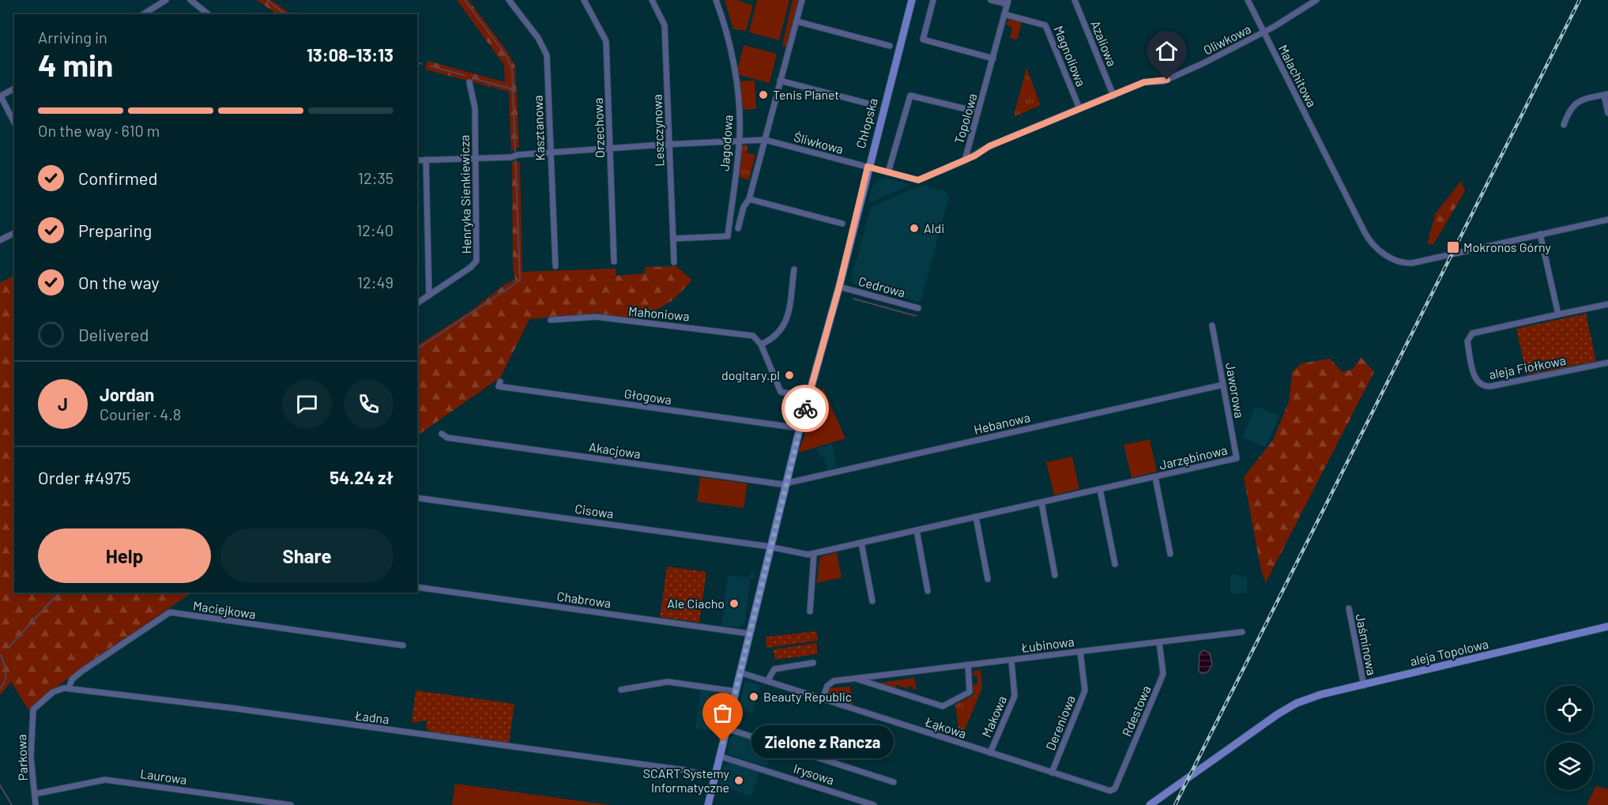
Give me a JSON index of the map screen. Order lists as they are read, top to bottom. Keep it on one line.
{"streets":{"street":["Oliwkowa","Azaliowa","Magnoliowa","Malachitowa","Topolowa","Chłopska","Kasztanowa","Orzechowa","Leszczynowa","Jagodowa","Śliwkowa","Henryka Sienkiewicza","Cedrowa","Mahoniowa","aleja Fiołkowa","Jaworowa","Głogowa","Hebanowa","Akacjowa","Jarzębinowa","Cisowa","Chabrowa","Maciejkowa","Łubinowa","Jaśminowa","aleja Topolowa","Rdestowa","Makowa","Ładna","Dereniowa","Łąkowa","Parkowa","Irysowa","Laurowa"]},"crossings":[["Oliwkowa","Azaliowa"],["Oliwkowa","Magnoliowa"],["Oliwkowa","Malachitowa"],["Oliwkowa","Topolowa"],["Magnoliowa","Topolowa"],["Topolowa","Chłopska"],["Topolowa","Śliwkowa"],["Chłopska","Śliwkowa"],["Chłopska","Cedrowa"],["Chłopska","Głogowa"],["Chłopska","Hebanowa"],["Chłopska","Akacjowa"],["Chłopska","Jarzębinowa"],["Chłopska","Cisowa"],["Chłopska","Chabrowa"],["Chłopska","Ładna"],["Chłopska","Łąkowa"],["Chłopska","Irysowa"],["Kasztanowa","Śliwkowa"],["Orzechowa","Śliwkowa"],["Leszczynowa","Jagodowa"],["Leszczynowa","Śliwkowa"],["Jagodowa","Śliwkowa"],["Śliwkowa","Henryka Sienkiewicza"],["Jaworowa","Hebanowa"],["Jaworowa","Jarzębinowa"],["Hebanowa","Akacjowa"],["Jarzębinowa","Cisowa"],["Maciejkowa","Ładna"],["Maciejkowa","Parkowa"],["Łubinowa","Rdestowa"],["Łubinowa","Makowa"],["Łubinowa","Dereniowa"],["Łubinowa","Łąkowa"],["Jaśminowa","aleja Topolowa"],["Rdestowa","Łąkowa"],["Makowa","Łąkowa"],["Ładna","Parkowa"],["Dereniowa","Łąkowa"],["Parkowa","Laurowa"]],"places":{"other":["Tenis Planet","Aldi","dogitary.pl","Ale Ciacho","Beauty Republic","Zielone z Rancza","SCART Systemy Informatyczne"],"transit":["Mokronos Górny"]},"page":{"heading":["4 min","Arriving in","13:08–13:13"],"panel":["Jordan","Courier · 4.8","Order #4975","54.24 zł"],"bar":"On the way · 610 m","list":[["Confirmed","12:35"],["Preparing","12:40"],["On the way","12:49"],"Delivered"],"round":"J","buttons":["Help","Share"],"bubble":"Zielone z Rancza"}}
